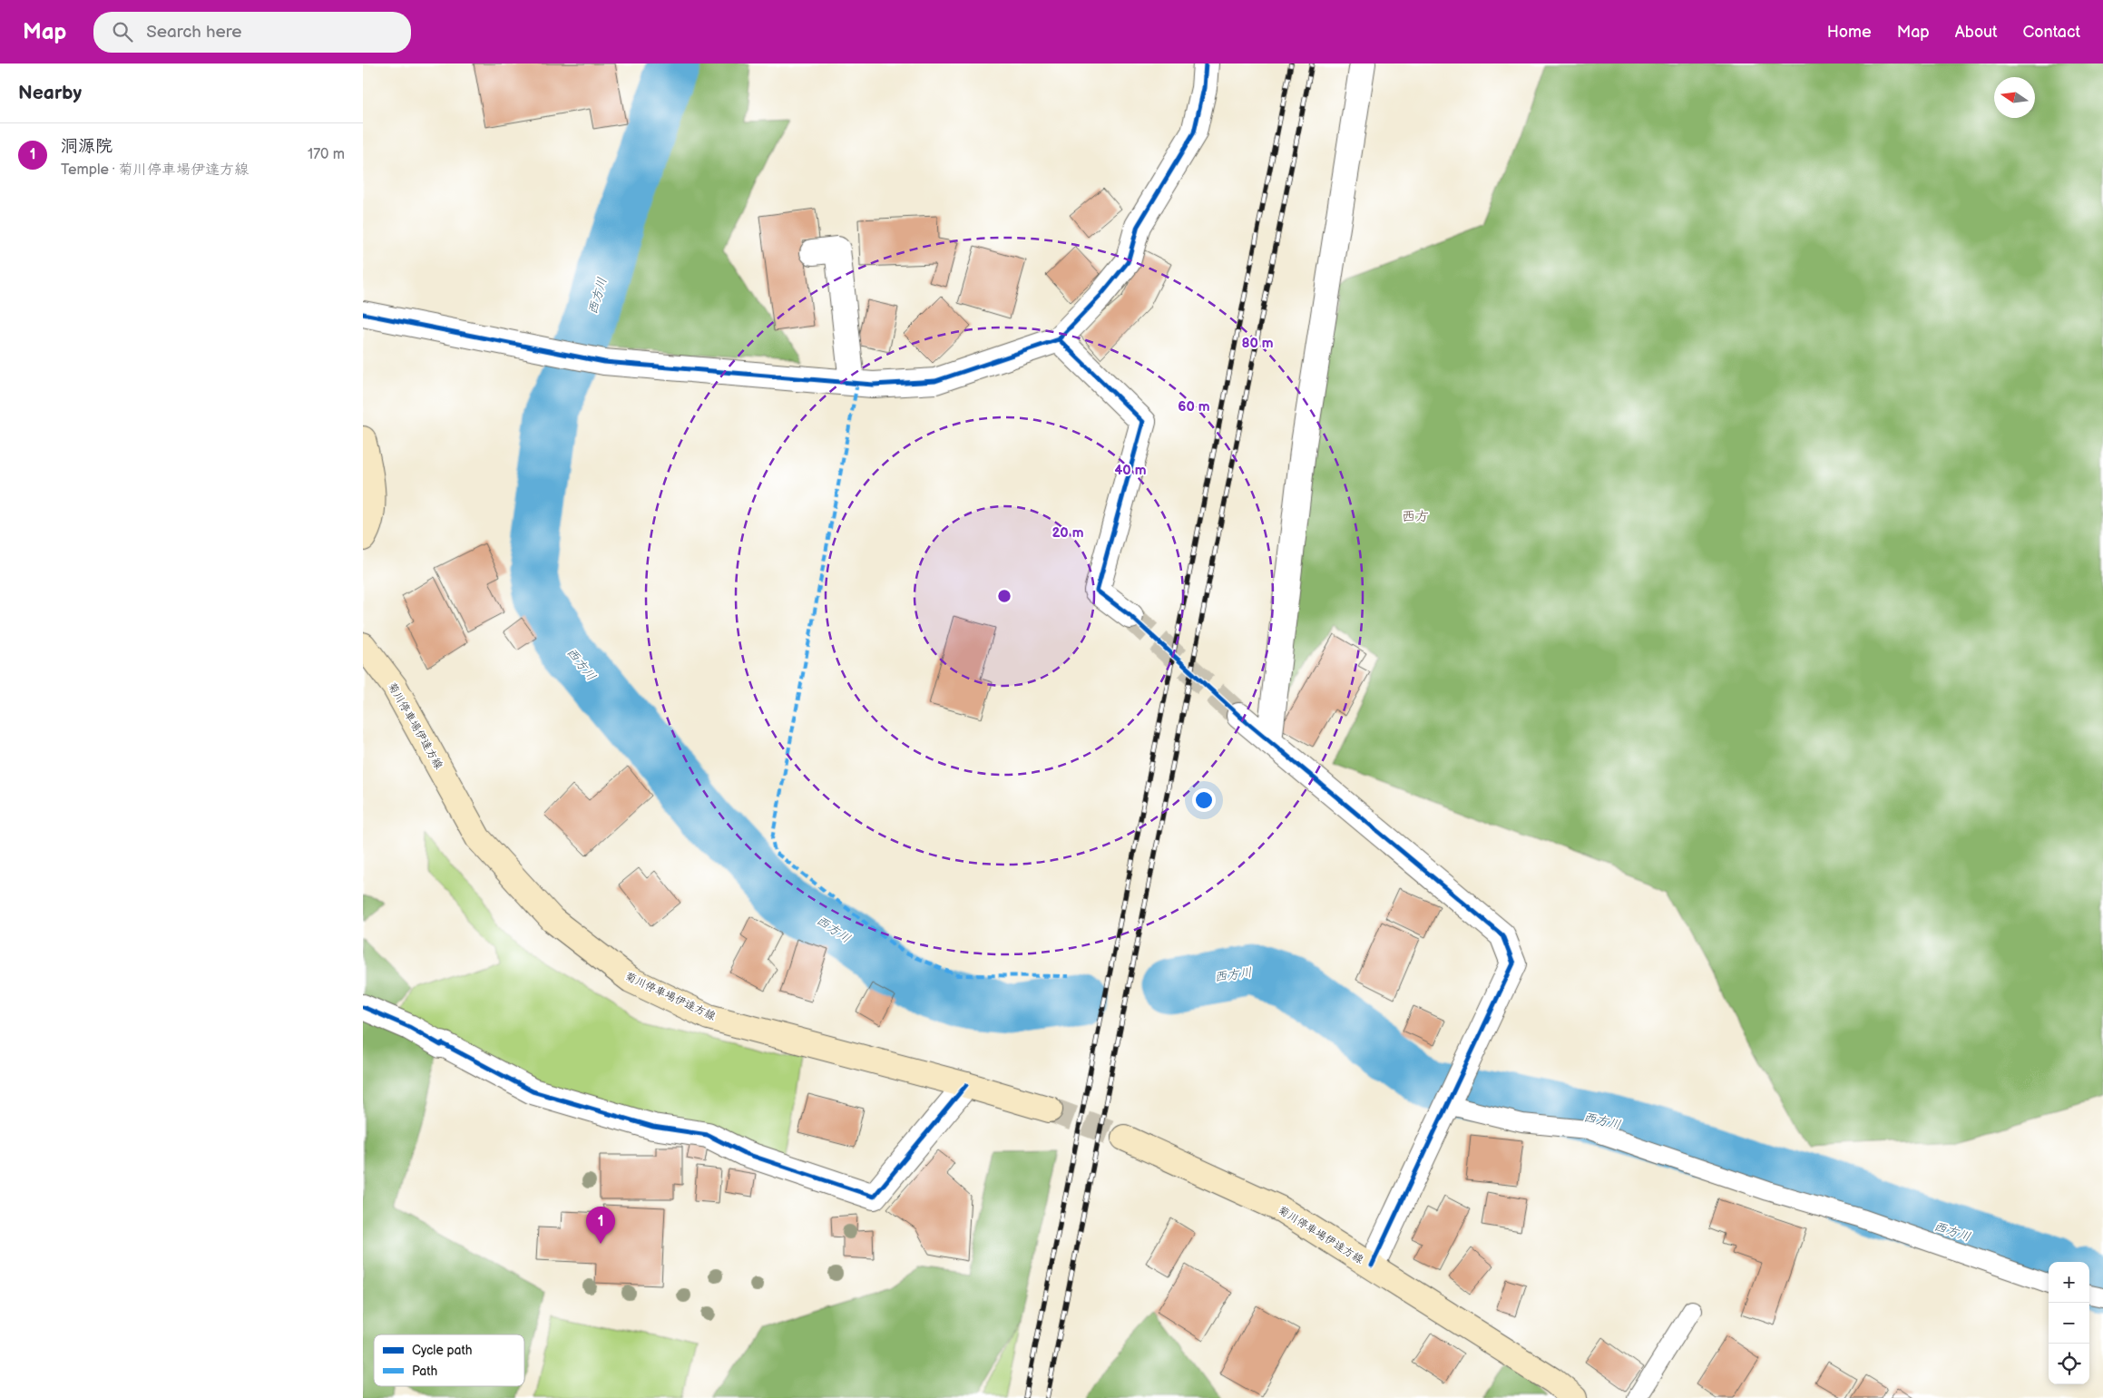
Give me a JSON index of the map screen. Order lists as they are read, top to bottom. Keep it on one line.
{"streets":{"main road":["菊川停車場伊達方線"]},"districts":["西方"],"water":["西方川"],"legend":["Cycle path","Path"],"north":"left","page":{"header":"Map","search":"Search here","nav":["Home","Map","About","Contact"],"heading":"Nearby","list":[{"mark":"1","name":"洞源院","note":"Temple · 菊川停車場伊達方線","value":"170 m"}],"pins":"1","map_buttons":["+","−"]},"rings":["80 m","60 m","40 m","20 m"]}
